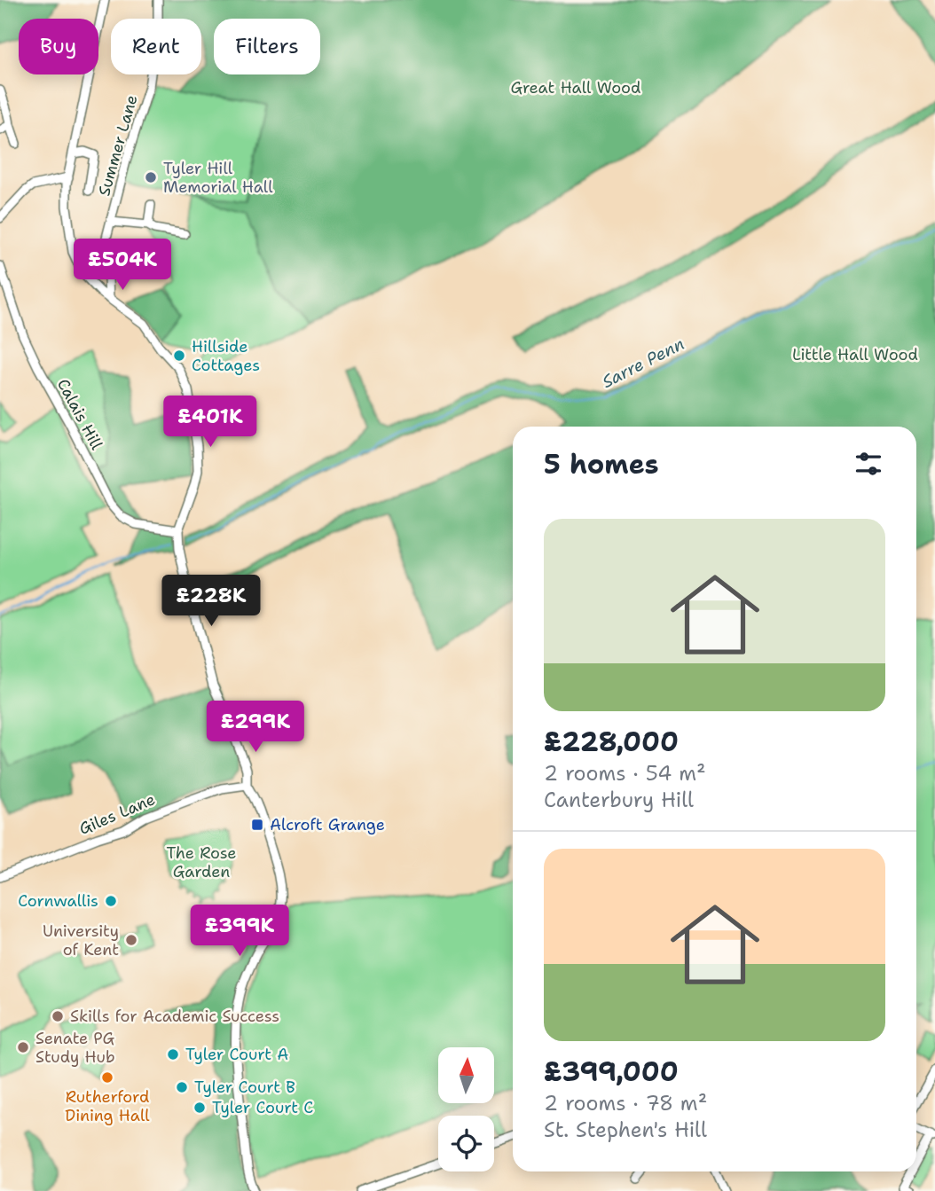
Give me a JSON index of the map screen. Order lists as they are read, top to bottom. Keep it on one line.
{"streets":{"street":["Summer Lane","Calais Hill","Giles Lane"]},"water":["Sarre Penn"],"parks":["Great Hall Wood","Little Hall Wood","The Rose Garden"],"places":{"other":["Tyler Hill Memorial Hall","Hillside Cottages","Cornwallis","University of Kent","Skills for Academic Success","Senate PG Study Hub","Tyler Court A","Rutherford Dining Hall","Tyler Court B","Tyler Court C"],"transit":["Alcroft Grange"]},"north":"top","page":{"chip":["Buy","Rent","Filters"],"price":["£504K","£401K","£228K","£299K","£399K"],"heading":"5 homes","list":[{"name":"£228,000","note":"2 rooms · 54 m² · Canterbury Hill"},{"name":"£399,000","note":"2 rooms · 78 m² · St. Stephen's Hill"}]}}
